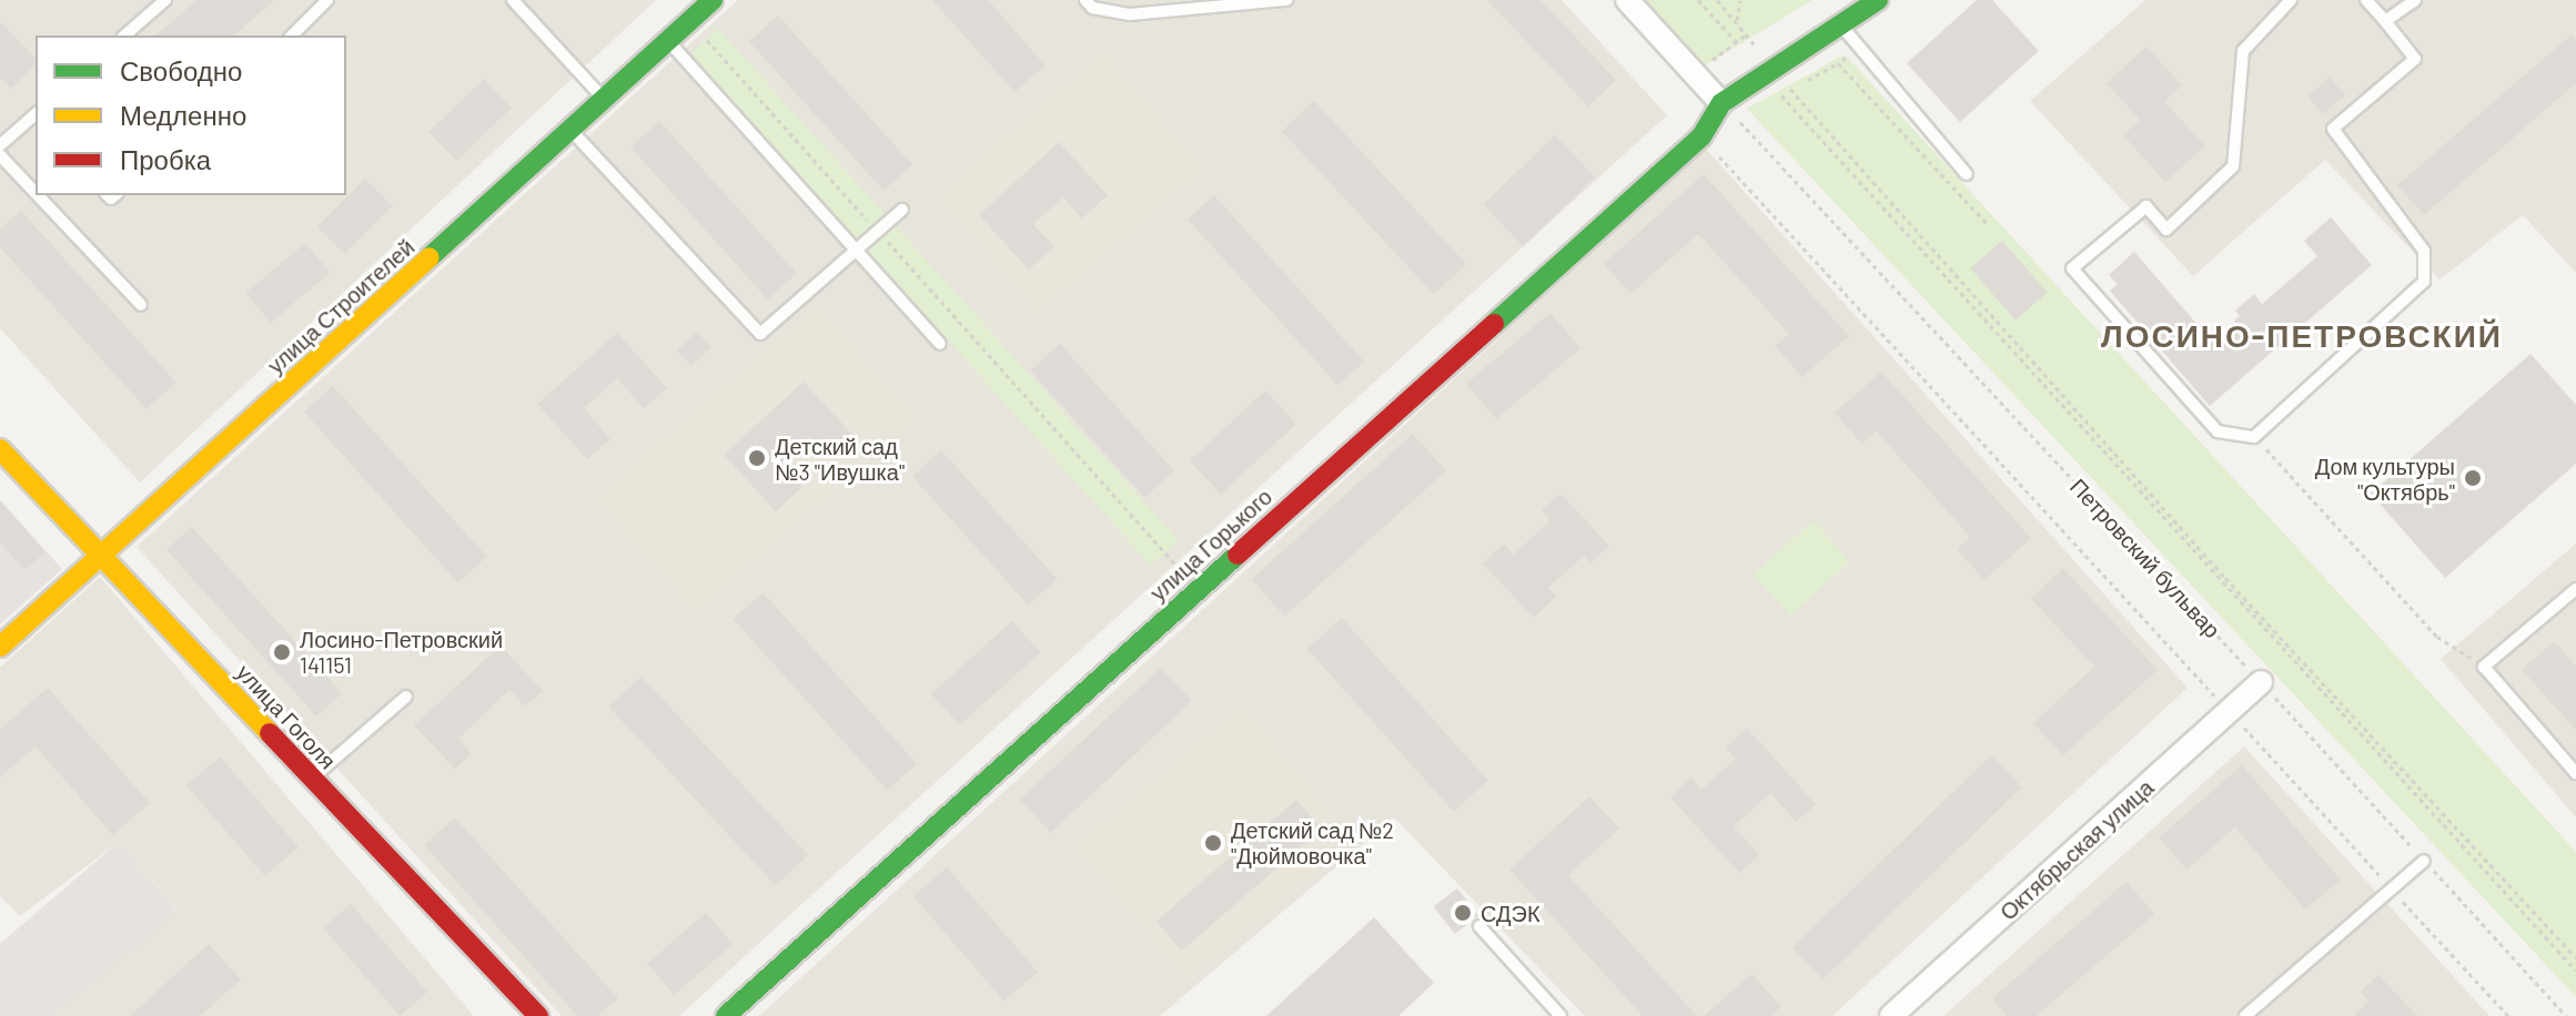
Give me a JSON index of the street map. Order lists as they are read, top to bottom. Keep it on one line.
{"streets":{"street":["улица Строителей","улица Горького","улица Гоголя","Октябрьская улица"],"path":["Петровский бульвар"]},"crossings":[["улица Строителей","улица Гоголя"],["улица Горького","Петровский бульвар"],["Петровский бульвар","Октябрьская улица"]],"districts":["ЛОСИНО-ПЕТРОВСКИЙ"],"places":["Детский сад №3 \"Ивушка\"","Дом культуры \"Октябрь\"","Лосино-Петровский 141151","Детский сад №2 \"Дюймовочка\"","СДЭК"],"legend":["Свободно","Медленно","Пробка"]}
